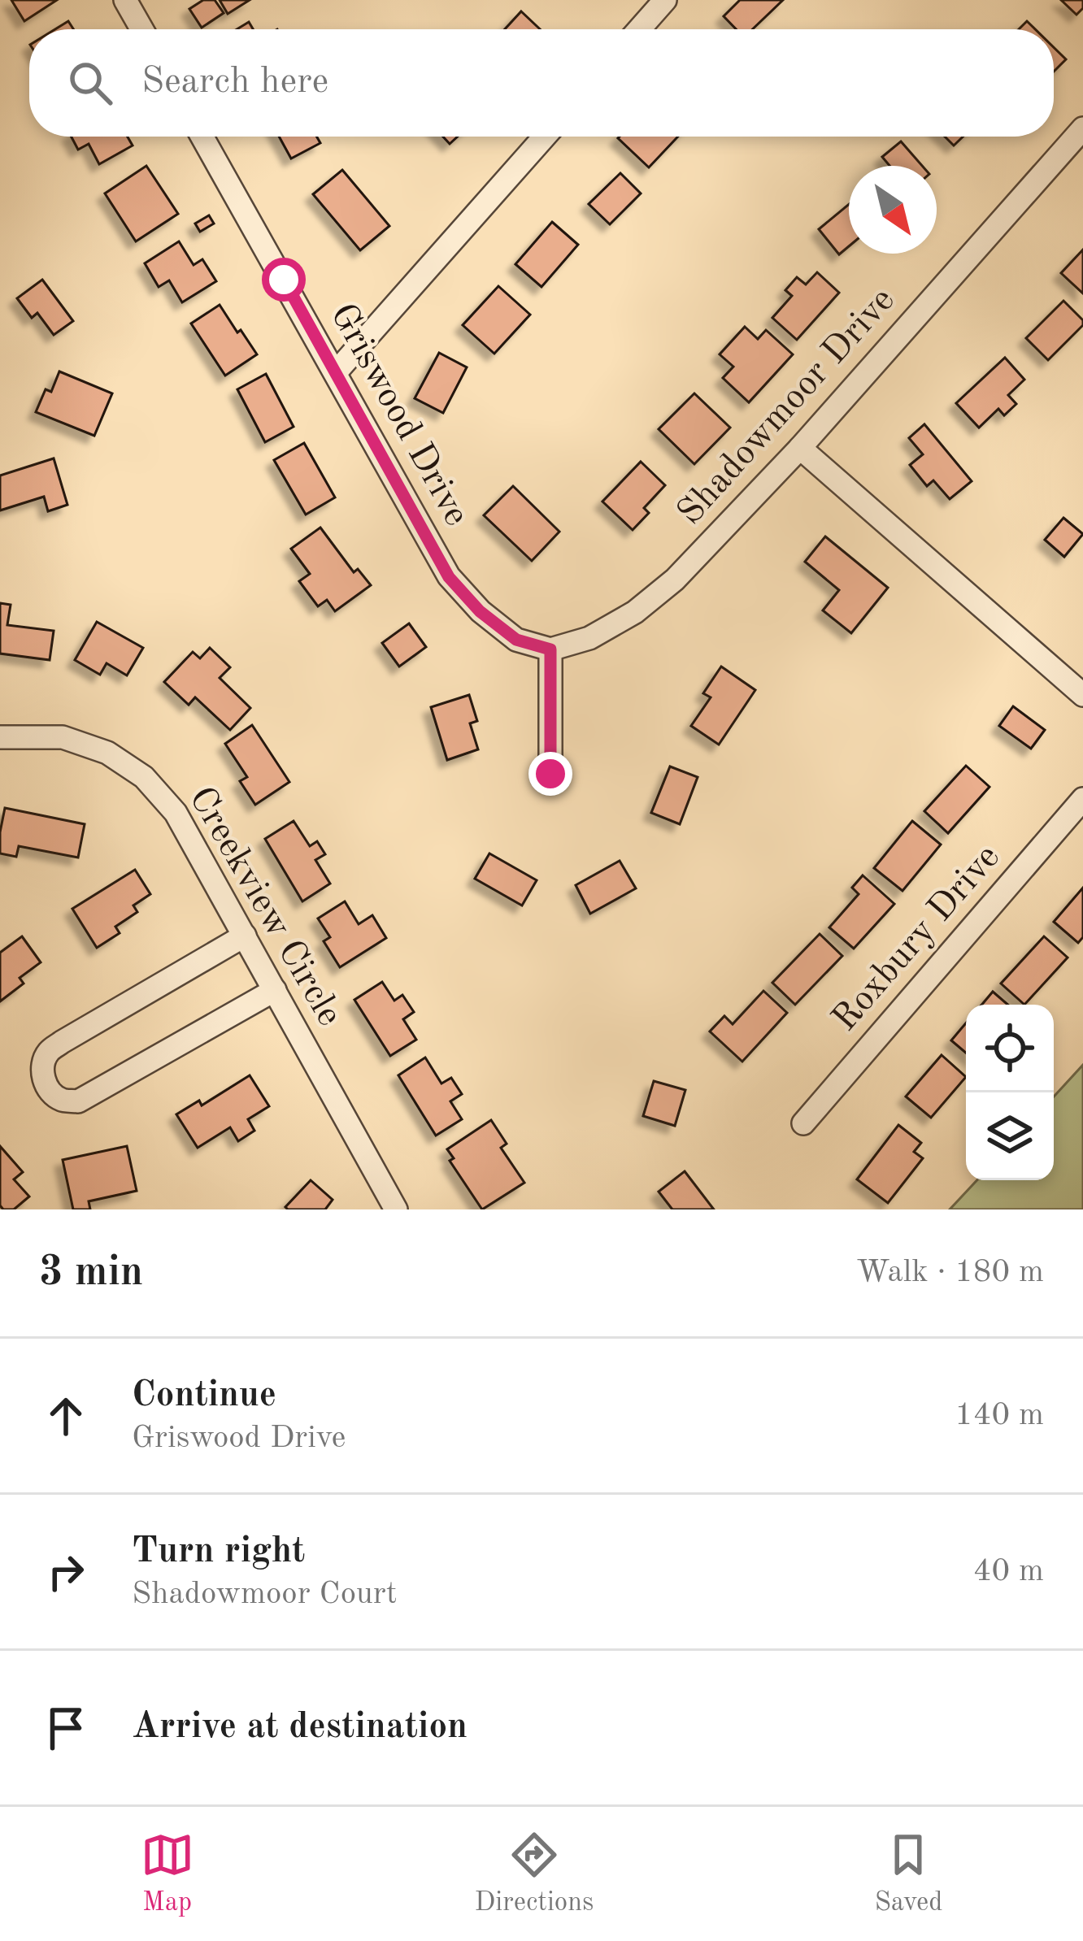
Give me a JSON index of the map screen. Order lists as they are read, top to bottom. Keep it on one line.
{"streets":{"street":["Shadowmoor Drive","Griswood Drive","Creekview Circle","Roxbury Drive"]},"crossings":[["Shadowmoor Drive","Griswood Drive"]],"north":"bottom right","page":{"search":"Search here","heading":["3 min","Walk · 180 m"],"list":[["Continue","Griswood Drive","140 m"],["Turn right","Shadowmoor Court","40 m"],"Arrive at destination"],"nav":["Map","Directions","Saved"]}}
